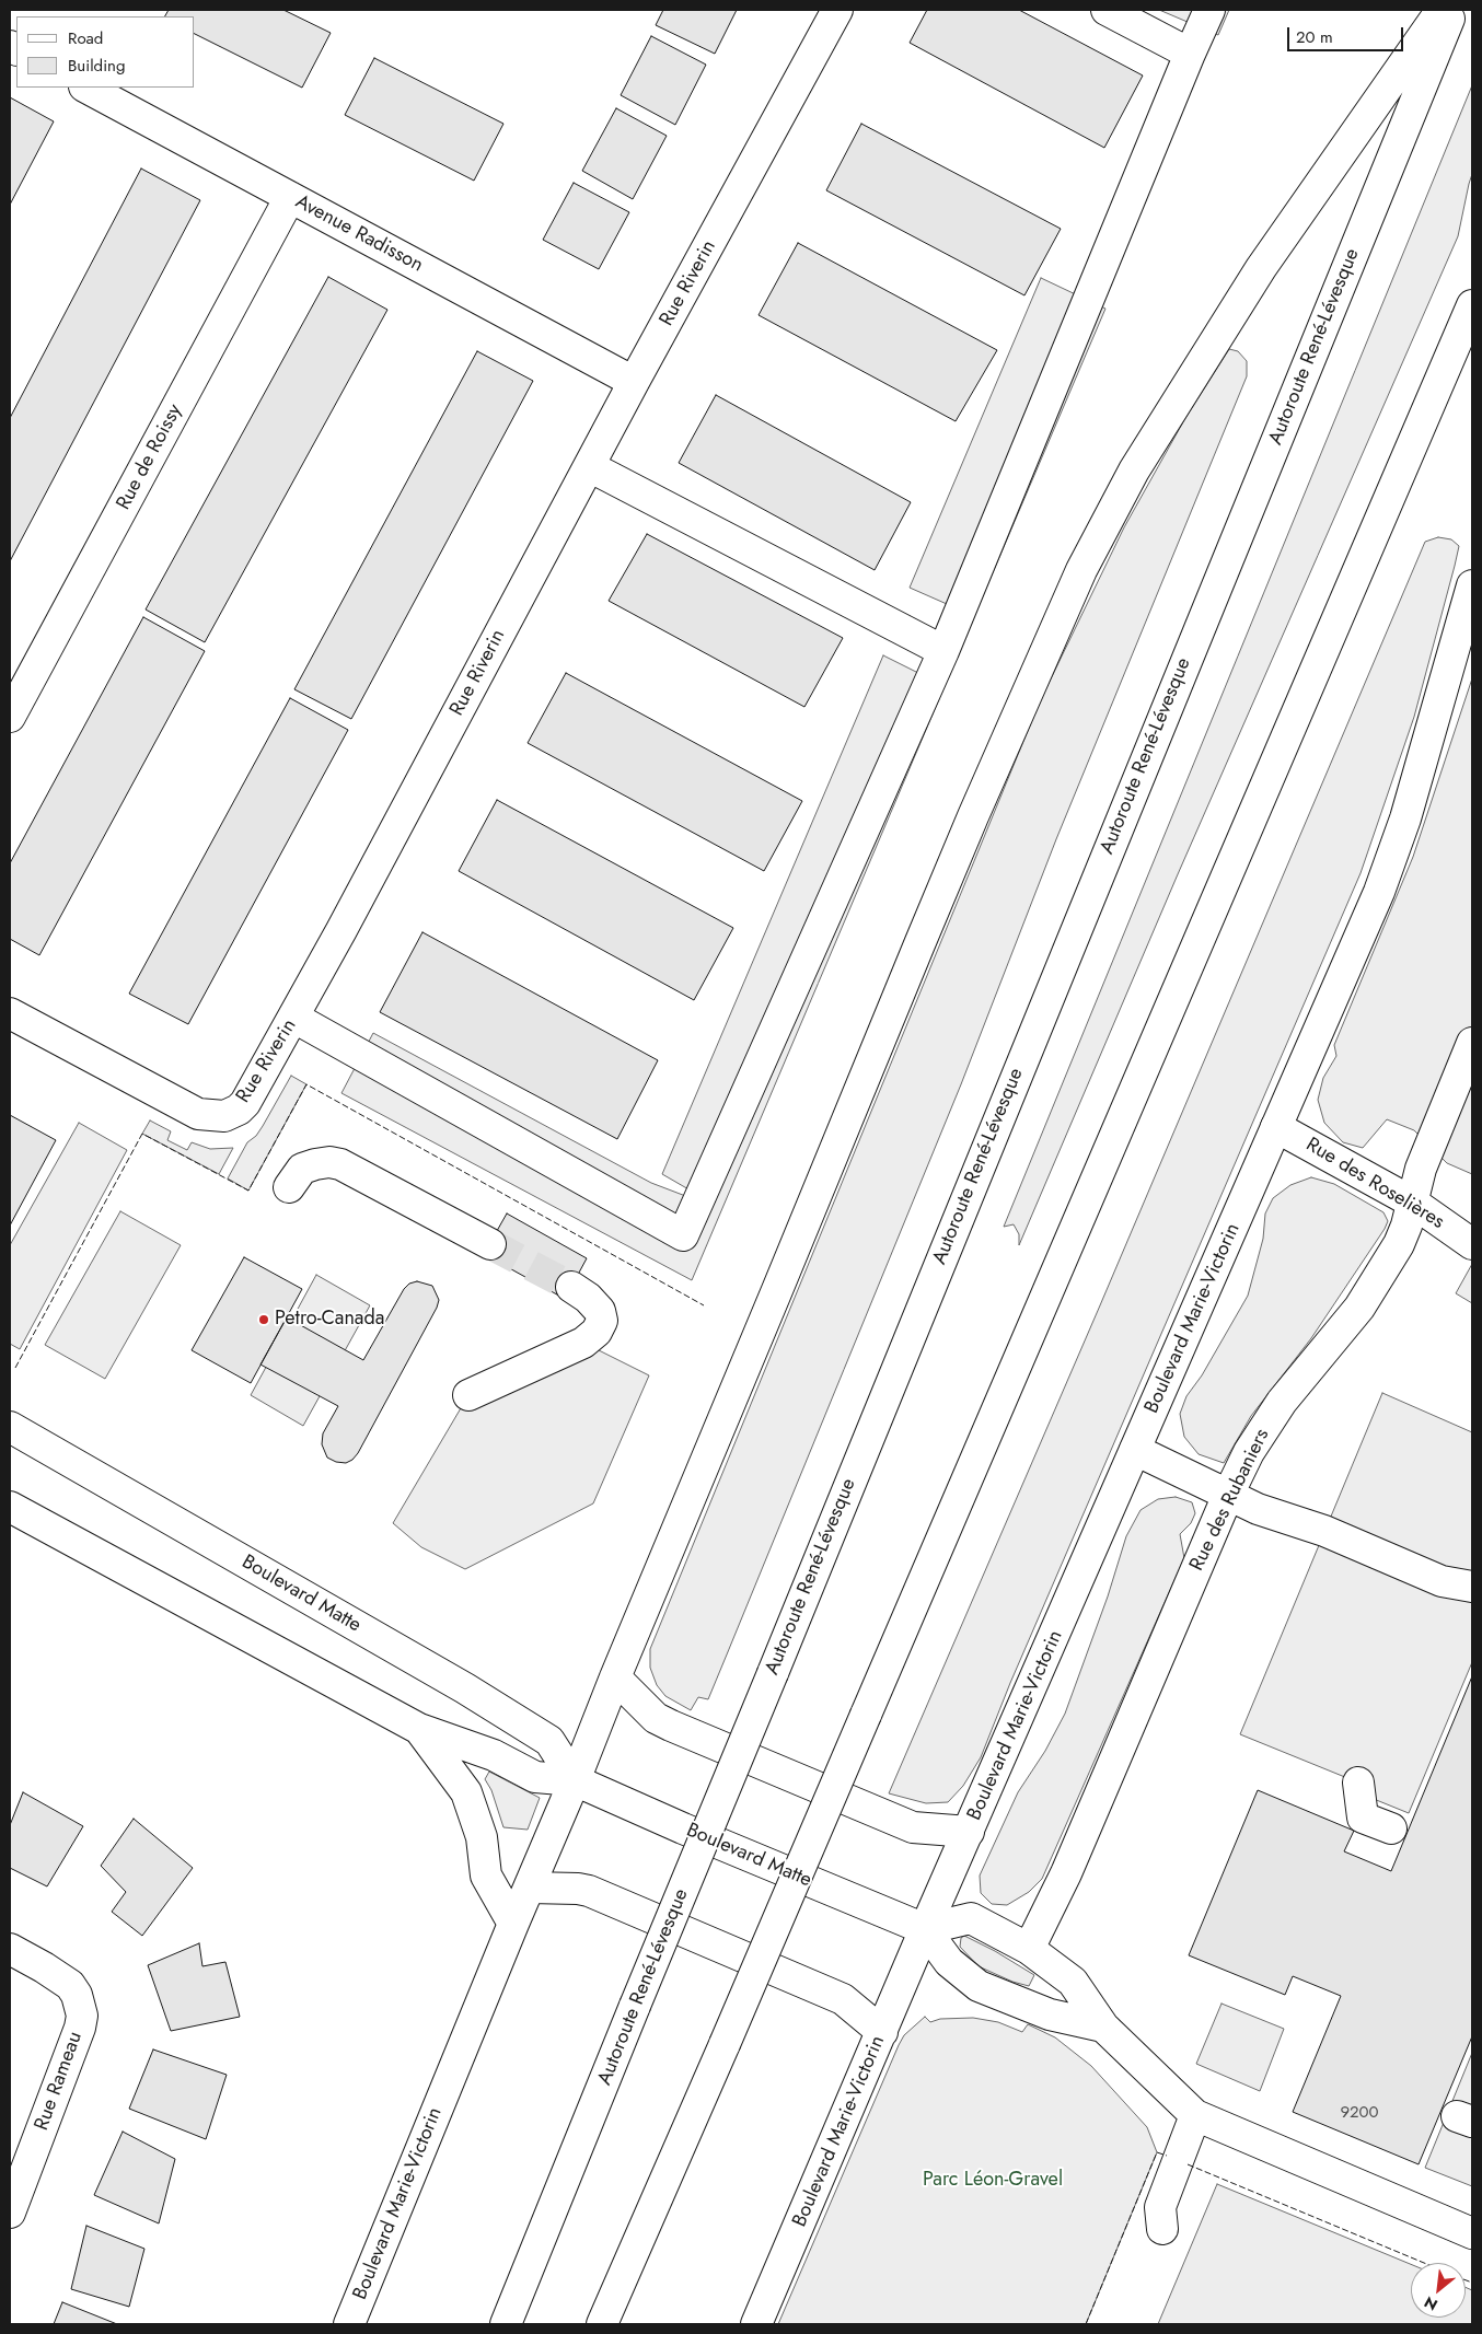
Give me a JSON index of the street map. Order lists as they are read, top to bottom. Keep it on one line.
{"streets":{"main road":["Avenue Radisson","Rue Riverin","Autoroute René-Lévesque","Rue de Roissy","Rue des Roselières","Boulevard Marie-Victorin","Rue des Rubaniers","Boulevard Matte","Rue Rameau"]},"crossings":[["Avenue Radisson","Rue Riverin"],["Avenue Radisson","Rue de Roissy"],["Rue des Roselières","Boulevard Marie-Victorin"],["Rue des Roselières","Rue des Rubaniers"],["Boulevard Marie-Victorin","Boulevard Matte"]],"parks":["Parc Léon-Gravel"],"places":["Petro-Canada"],"house_numbers":["9200"],"legend":["Road","Building"],"scale_bar":"20 m","north":"bottom left"}
